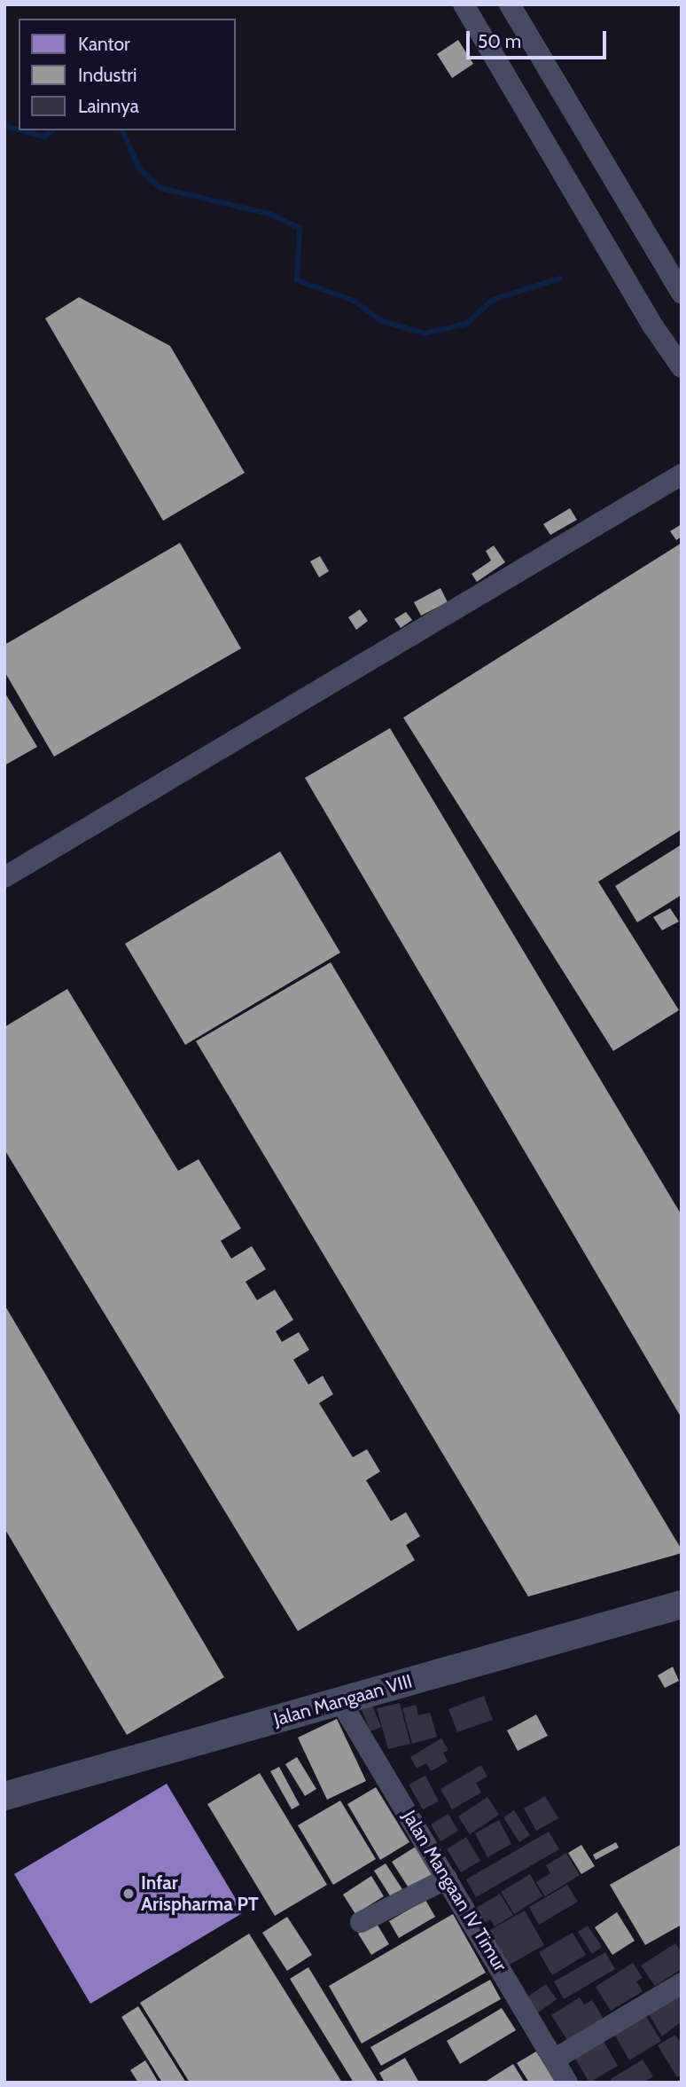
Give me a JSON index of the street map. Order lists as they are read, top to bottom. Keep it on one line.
{"streets":{"street":["Jalan Mangaan VIII","Jalan Mangaan IV Timur"]},"crossings":[["Jalan Mangaan VIII","Jalan Mangaan IV Timur"]],"places":["Infar Arispharma PT"],"legend":["Kantor","Industri","Lainnya"],"scale_bar":"50 m"}
